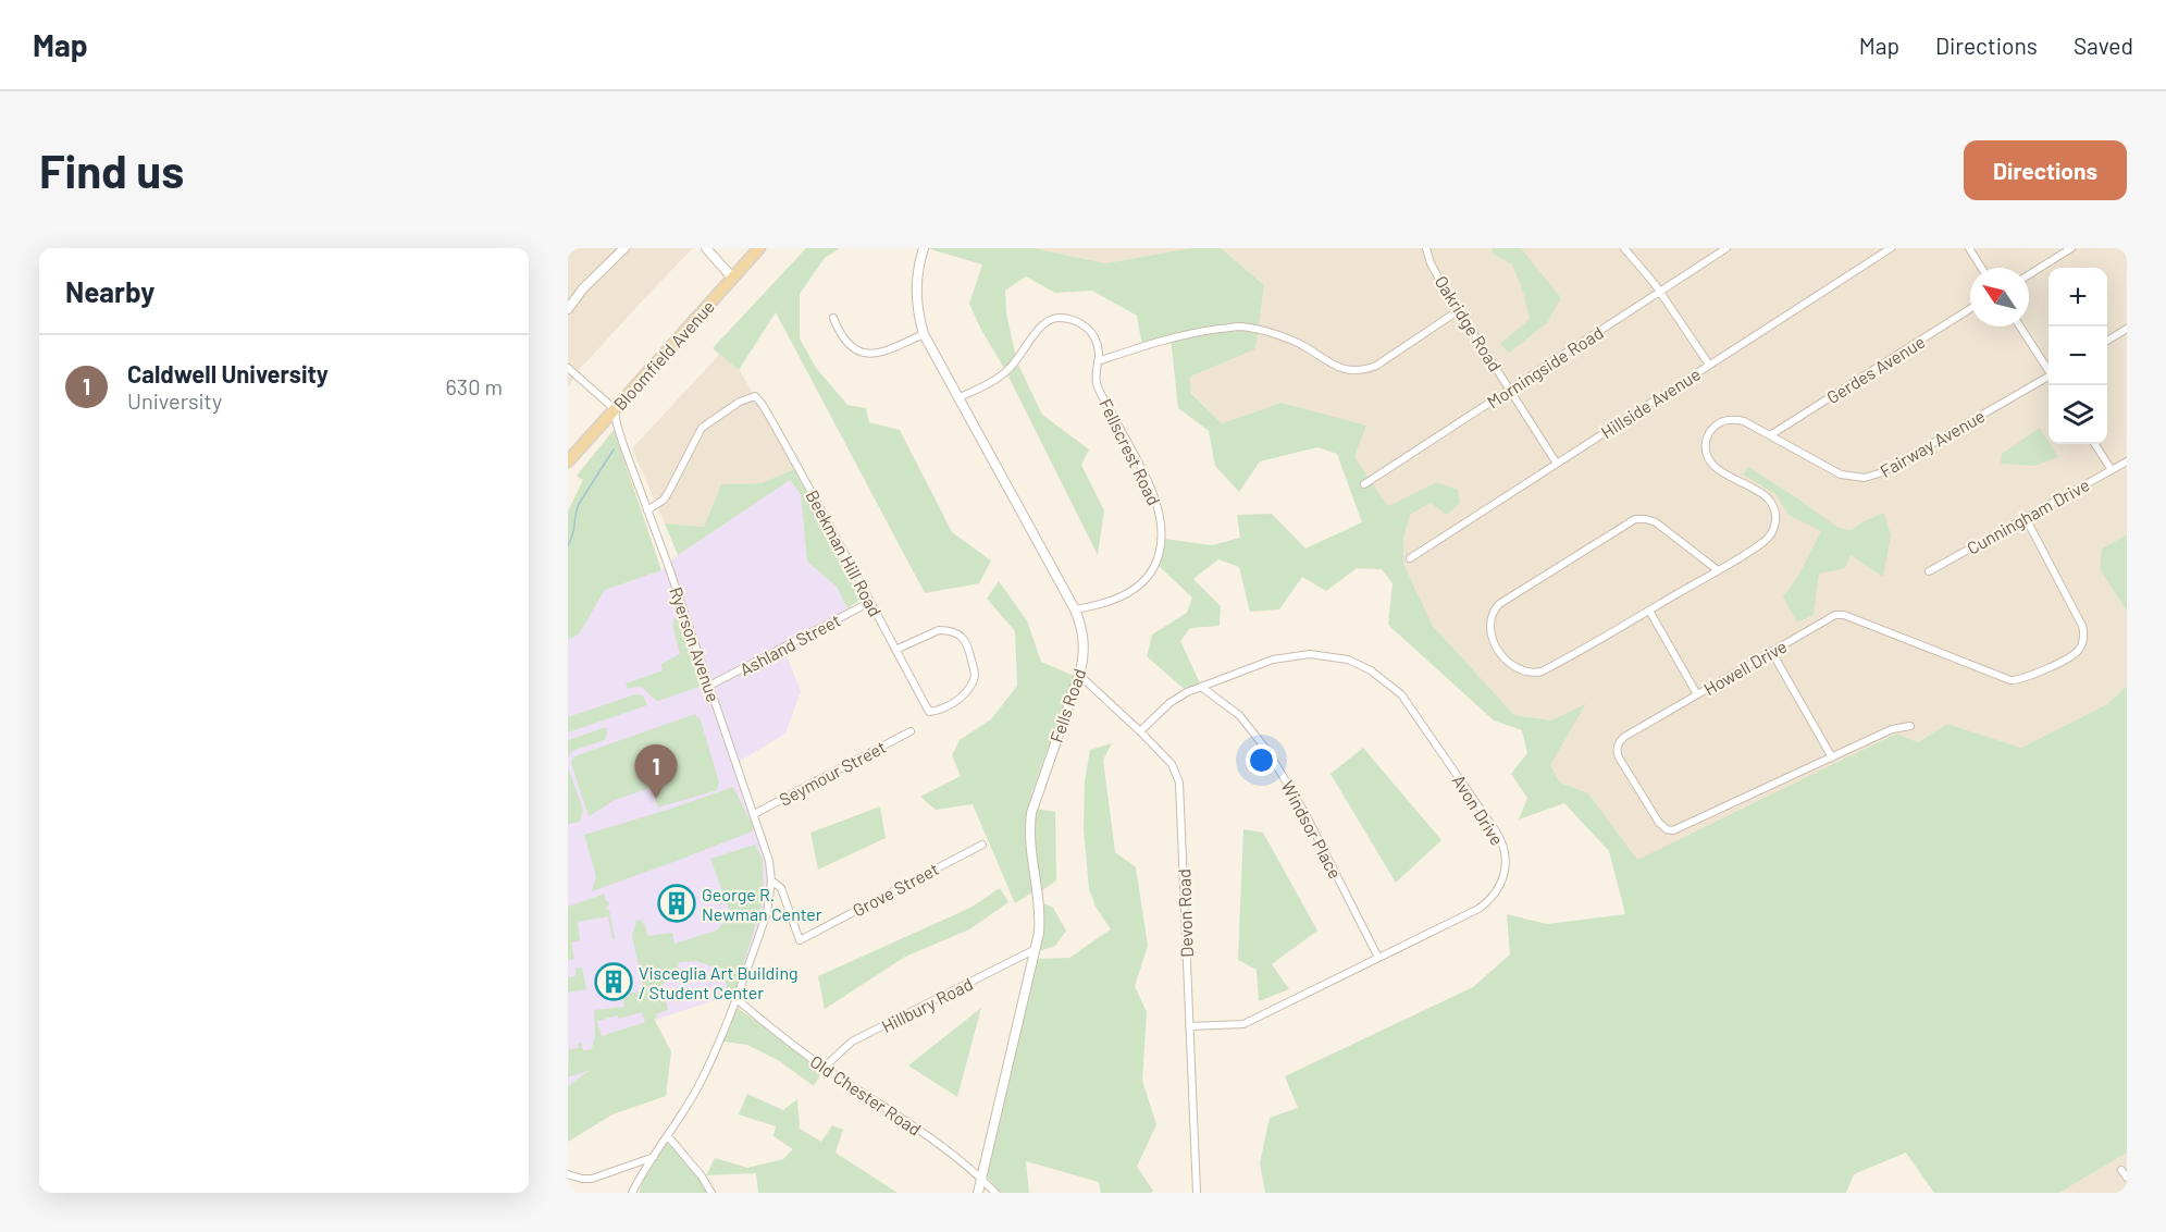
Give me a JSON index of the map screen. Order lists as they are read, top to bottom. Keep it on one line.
{"streets":{"main road":["Bloomfield Avenue"],"street":["Oakridge Road","Morningside Road","Gerdes Avenue","Hillside Avenue","Fairway Avenue","Fellscrest Road","Cunningham Drive","Beekman Hill Road","Ryerson Avenue","Ashland Street","Howell Drive","Fells Road","Seymour Street","Avon Drive","Windsor Place","Grove Street","Devon Road","Hillbury Road","Old Chester Road"]},"crossings":[["Oakridge Road","Morningside Road"],["Oakridge Road","Hillside Avenue"],["Bloomfield Avenue","Ryerson Avenue"],["Gerdes Avenue","Fairway Avenue"],["Fellscrest Road","Fells Road"],["Cunningham Drive","Howell Drive"],["Beekman Hill Road","Ryerson Avenue"],["Beekman Hill Road","Ashland Street"],["Ryerson Avenue","Ashland Street"],["Ryerson Avenue","Seymour Street"],["Ryerson Avenue","Grove Street"],["Fells Road","Devon Road"],["Fells Road","Hillbury Road"],["Fells Road","Old Chester Road"],["Avon Drive","Windsor Place"],["Avon Drive","Devon Road"],["Hillbury Road","Old Chester Road"]],"places":{"building":["George R. Newman Center","Visceglia Art Building / Student Center"]},"north":"top left","page":{"header":"Map","nav":["Map","Directions","Saved"],"buttons":"Directions","title":"Find us","heading":"Nearby","map_buttons":["+","−"],"list":[{"mark":"1","name":"Caldwell University","note":"University","value":"630 m"}],"pins":"1"}}
